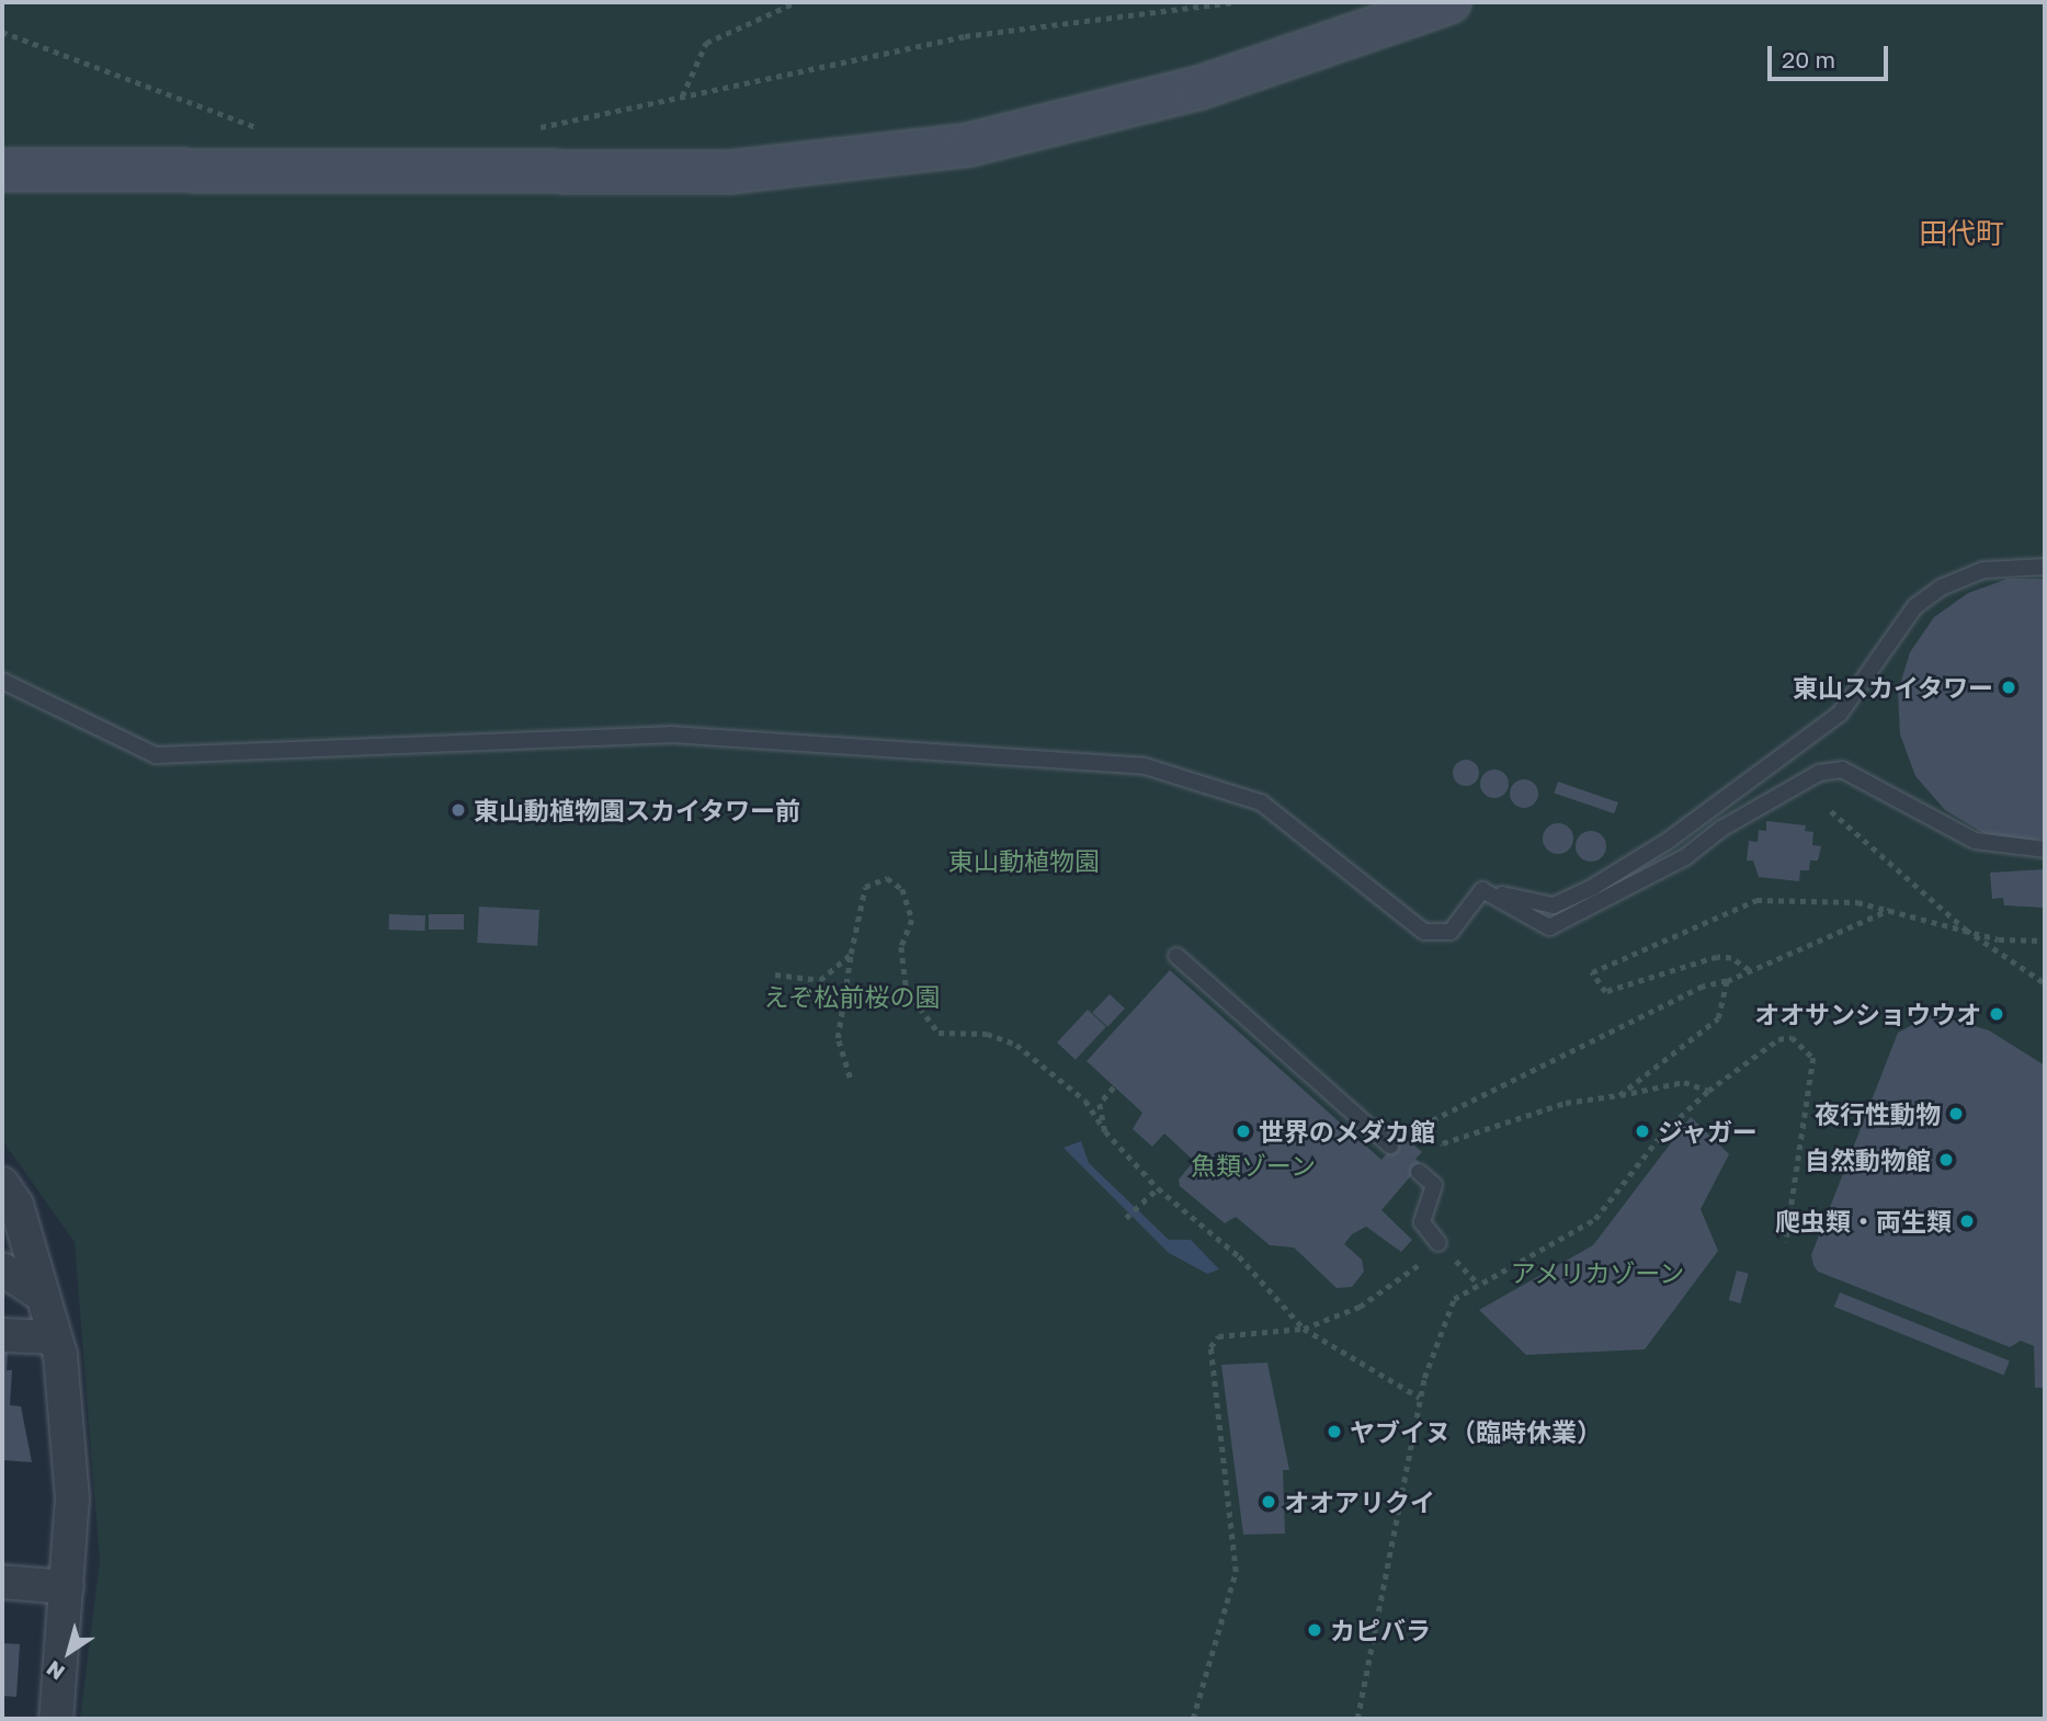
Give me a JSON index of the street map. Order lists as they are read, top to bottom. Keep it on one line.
{"districts":["田代町"],"parks":["東山動植物園","えぞ松前桜の園","魚類ゾーン","アメリカゾーン"],"places":["東山スカイタワー","東山動植物園スカイタワー前","オオサンショウウオ","夜行性動物","世界のメダカ館","ジャガー","自然動物館","爬虫類・両生類","ヤブイヌ（臨時休業）","オオアリクイ","カピバラ"],"scale_bar":"20 m","north":"bottom left"}
